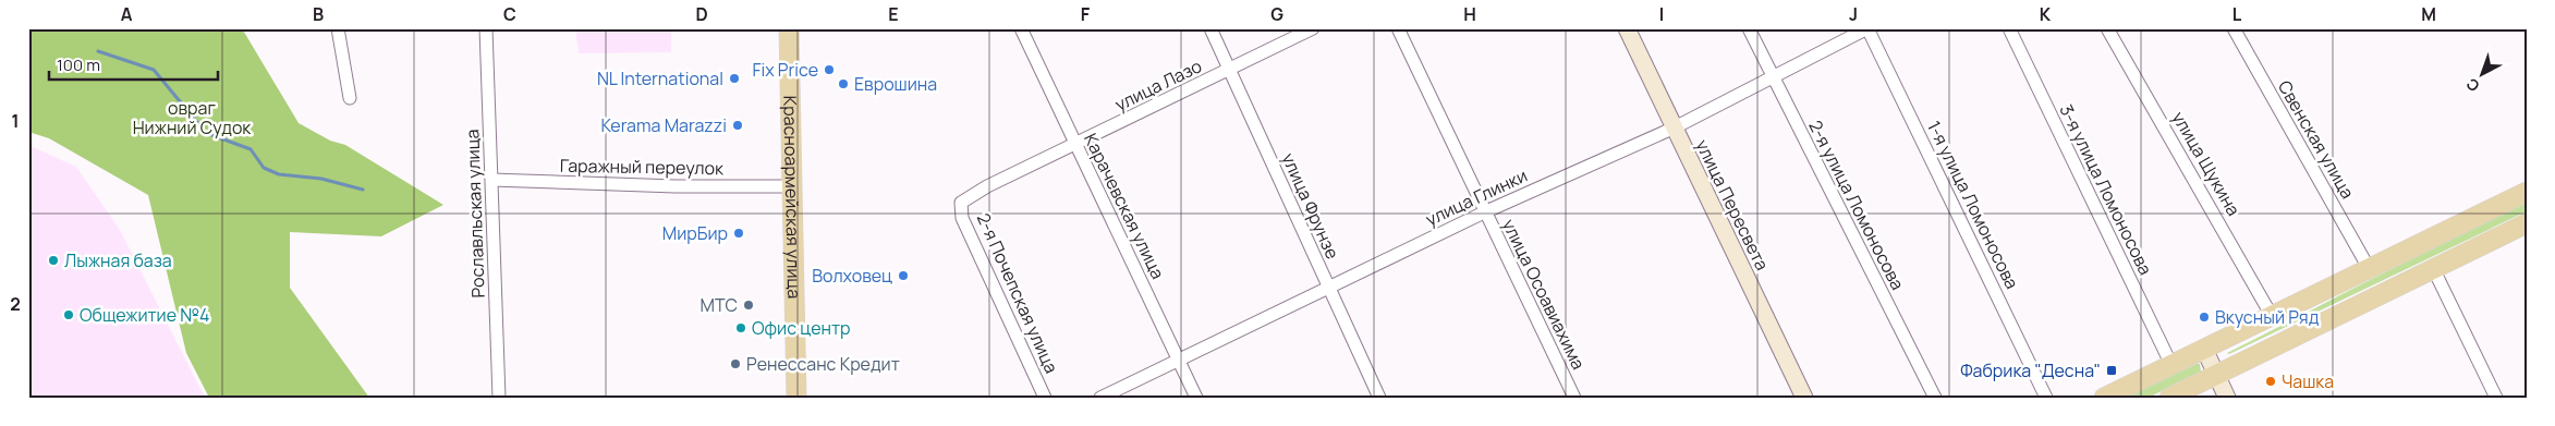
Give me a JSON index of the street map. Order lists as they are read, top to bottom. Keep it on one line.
{"streets":{"main road":["Красноармейская улица","улица Пересвета"],"street":["улица Лазо","Свенская улица","улица Щукина","Гаражный переулок","3-я улица Ломоносова","улица Глинки","2-я улица Ломоносова","1-я улица Ломоносова","Карачевская улица","улица Фрунзе","Рославльская улица","2-я Почепская улица","улица Осоавиахима"]},"crossings":[["улица Лазо","Карачевская улица"],["улица Лазо","улица Фрунзе"],["улица Лазо","2-я Почепская улица"],["Гаражный переулок","Красноармейская улица"],["Гаражный переулок","Рославльская улица"],["улица Глинки","улица Пересвета"],["улица Глинки","2-я улица Ломоносова"],["улица Глинки","1-я улица Ломоносова"],["улица Глинки","Карачевская улица"],["улица Глинки","улица Фрунзе"],["улица Глинки","улица Осоавиахима"]],"parks":["овраг Нижний Судок"],"places":{"other":["Fix Price","NL International","Еврошина","Kerama Marazzi","МирБир","Лыжная база","Волховец","МТС","Общежитие №4","Вкусный Ряд","Офис центр","Ренессанс Кредит","Чашка"],"transit":["Фабрика \"Десна\""]},"scale_bar":"100 m","north":"bottom left","grid":{"columns":["A","B","C","D","E","F","G","H","I","J","K","L","M"],"rows":["1","2"]}}
